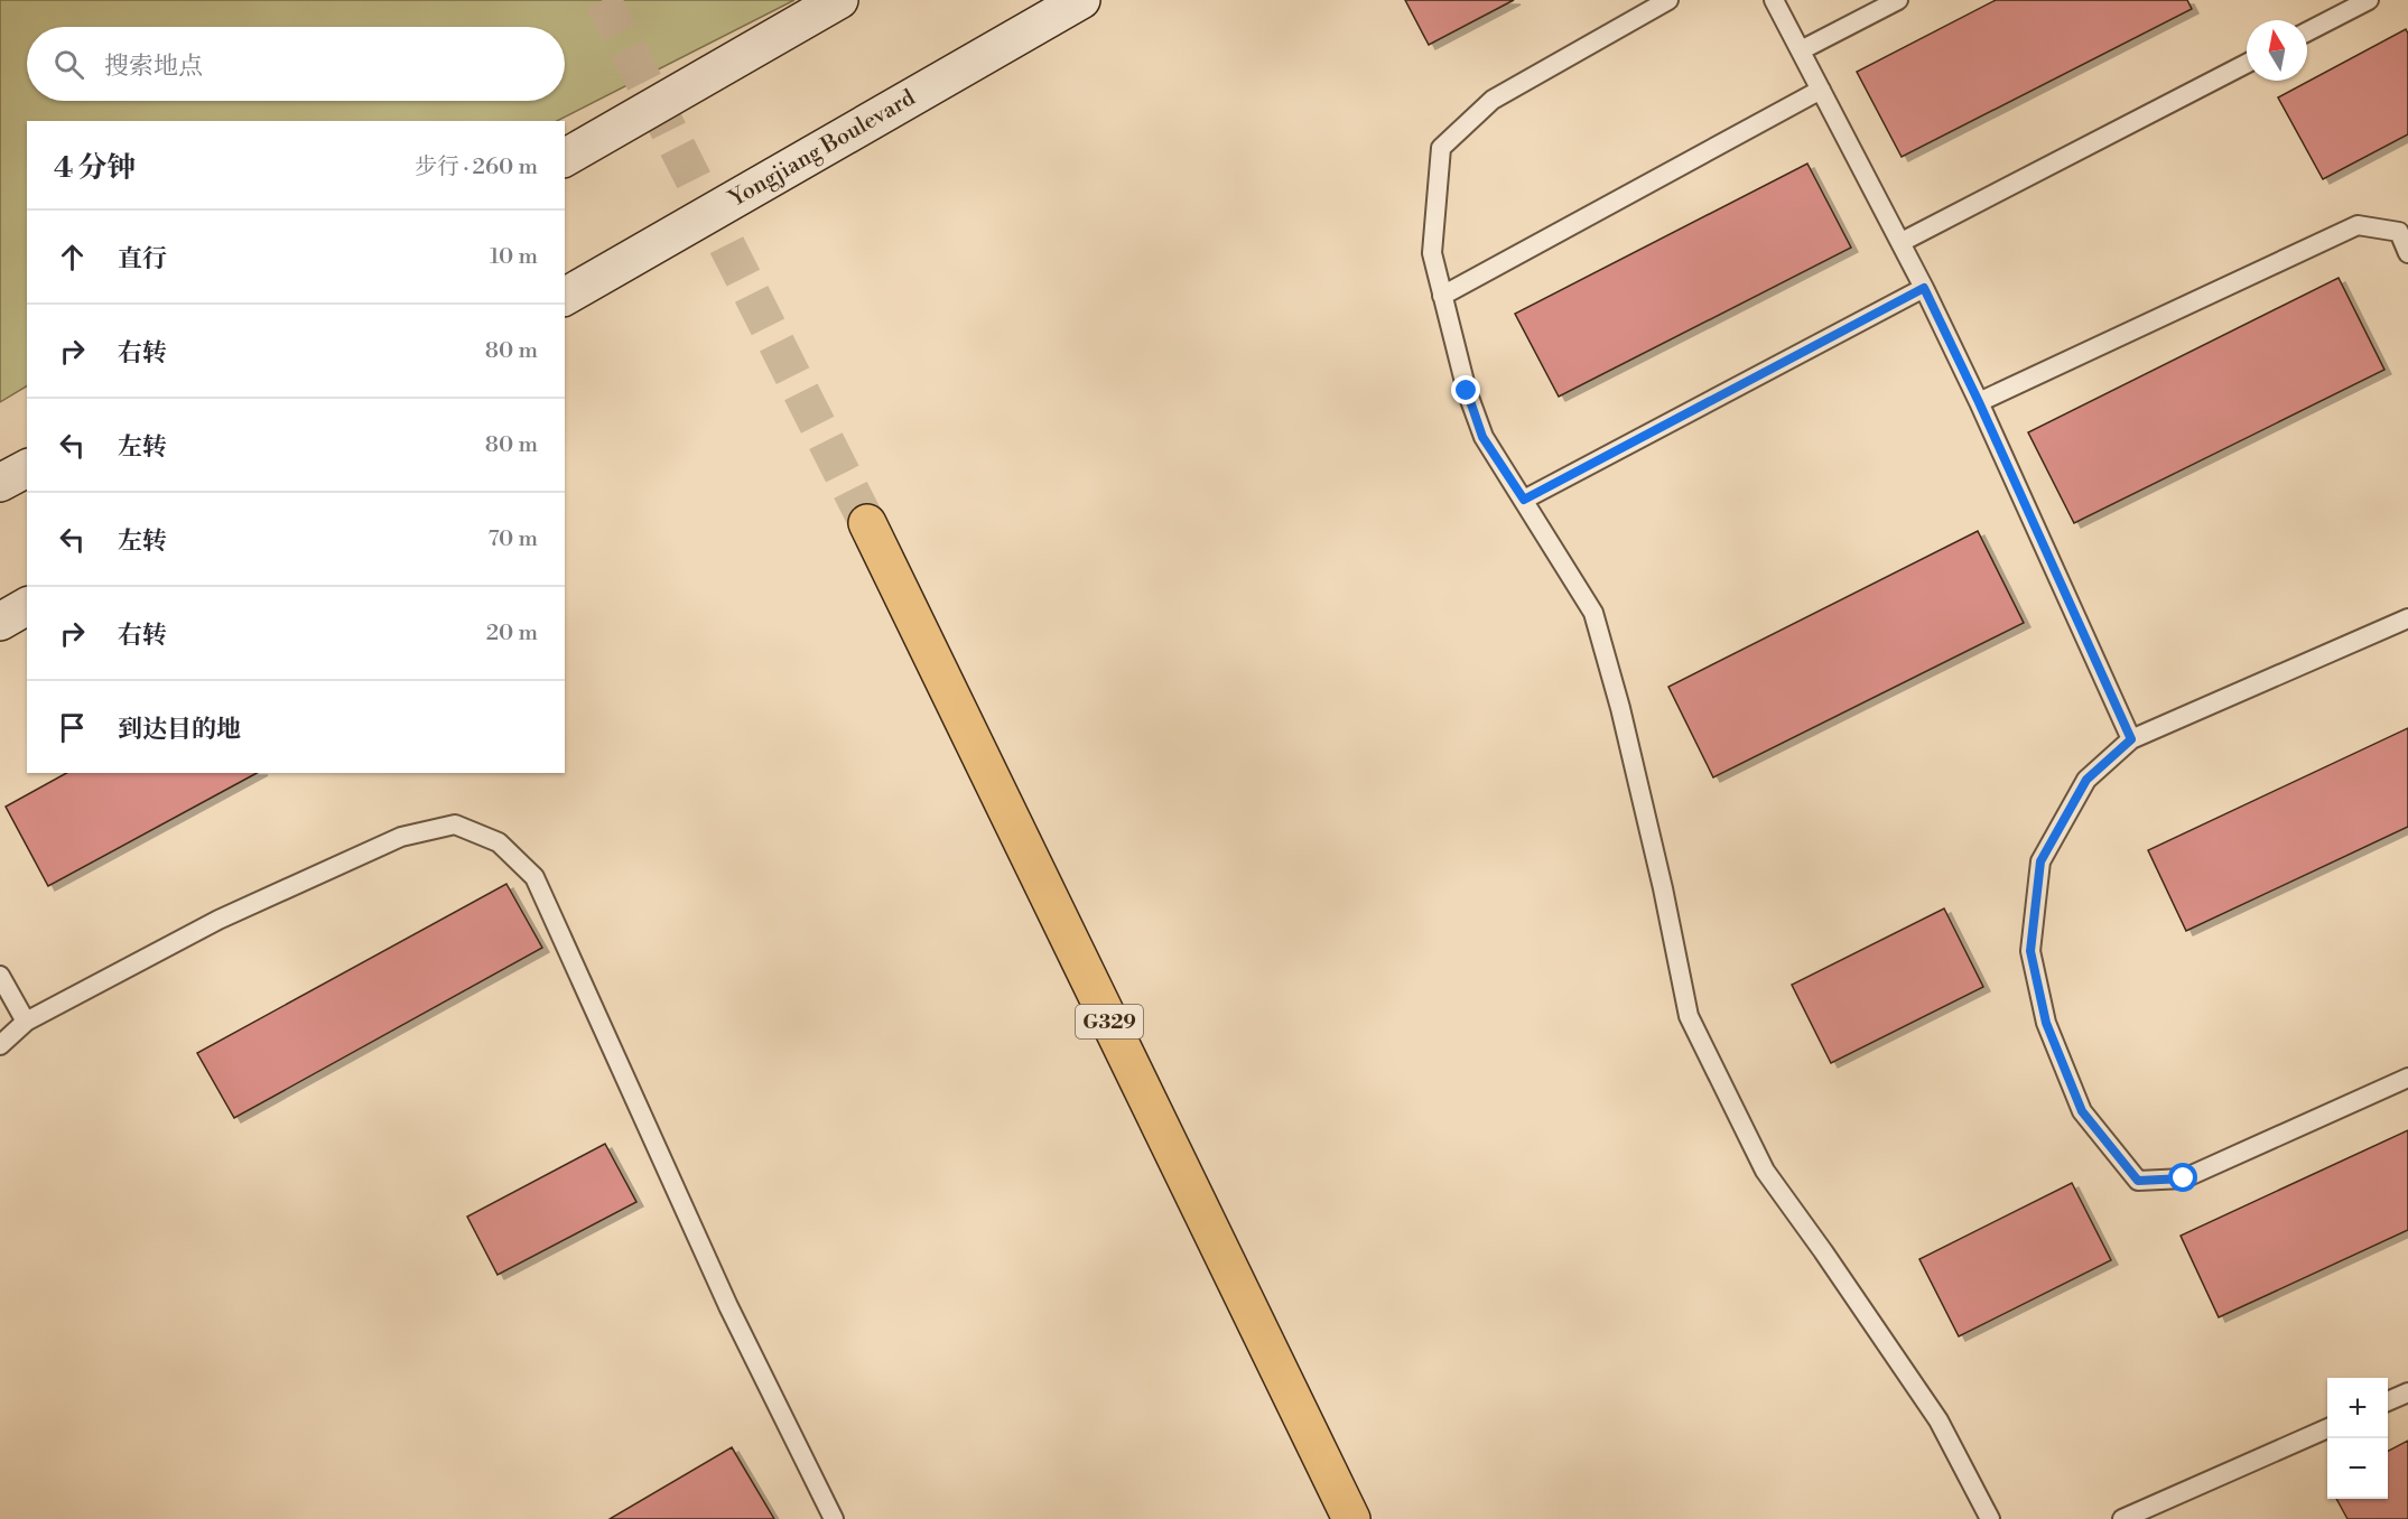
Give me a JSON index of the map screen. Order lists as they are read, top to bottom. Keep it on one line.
{"streets":{"highway":["G329"],"main road":["Yongjiang Boulevard"]},"north":"top","page":{"search":"搜索地点","heading":["4 分钟","步行 · 260 m"],"list":[["直行","10 m"],["右转","80 m"],["左转","80 m"],["左转","70 m"],["右转","20 m"],"到达目的地"],"map_buttons":["+","−"]}}
